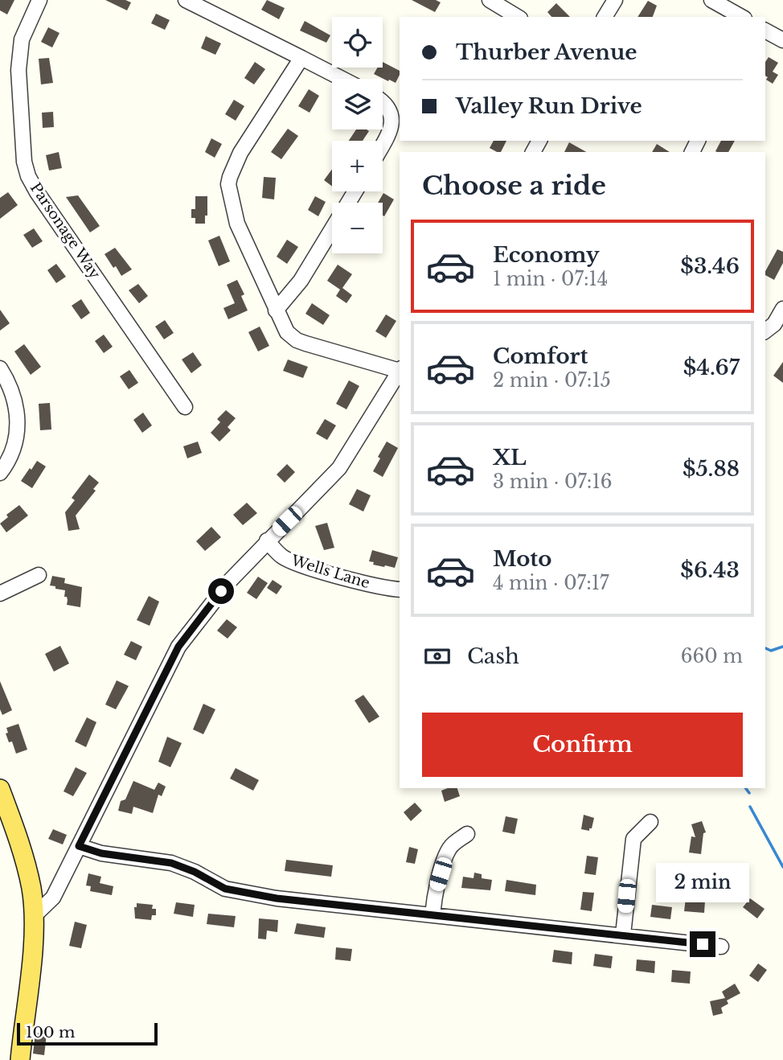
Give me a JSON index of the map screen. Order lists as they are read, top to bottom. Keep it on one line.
{"streets":{"street":["Parsonage Way","Wells Lane"]},"scale_bar":"100 m","page":{"map_buttons":["+","−"],"banner":["Thurber Avenue","Valley Run Drive"],"heading":"Choose a ride","list":[{"name":"Economy","note":"1 min · 07:14","value":"$3.46"},{"name":"Comfort","note":"2 min · 07:15","value":"$4.67"},{"name":"XL","note":"3 min · 07:16","value":"$5.88"},{"name":"Moto","note":"4 min · 07:17","value":"$6.43"}],"pay":["Cash","660 m"],"buttons":"Confirm","bubble":"2 min","scale":"100 m"}}
